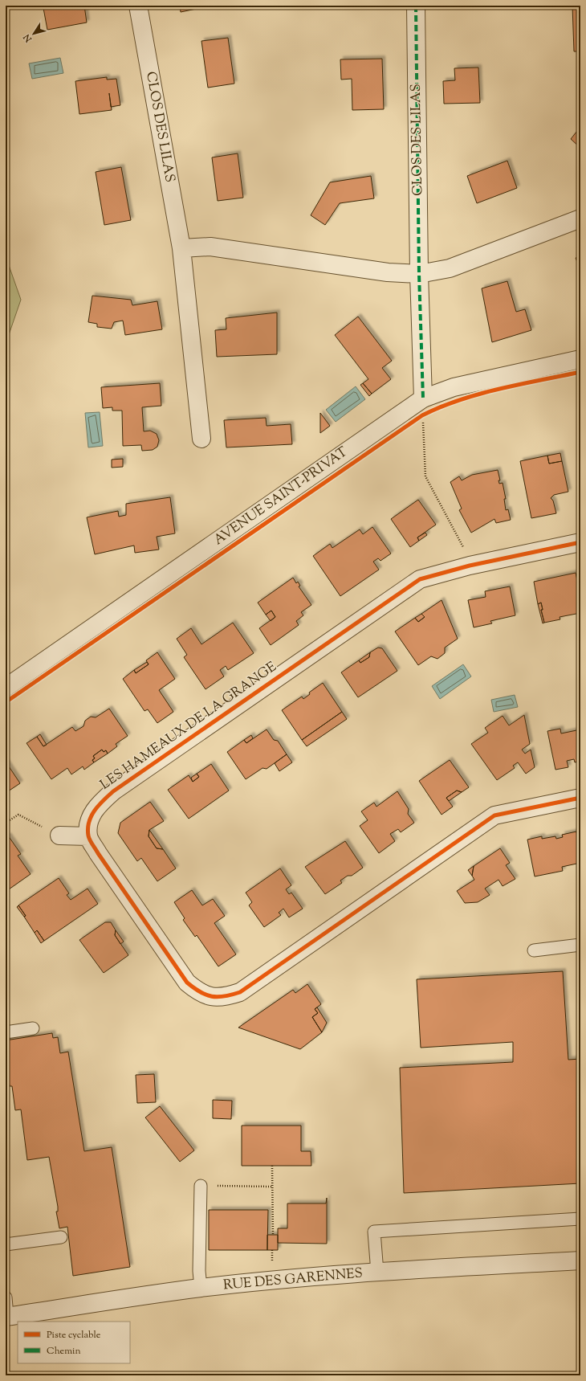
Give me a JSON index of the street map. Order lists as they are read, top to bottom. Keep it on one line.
{"streets":{"street":["CLOS DES LILAS","AVENUE SAINT-PRIVAT","LES HAMEAUX DE LA GRANGE","RUE DES GARENNES"]},"crossings":[["CLOS DES LILAS","AVENUE SAINT-PRIVAT"]],"legend":["Piste cyclable","Chemin"],"north":"bottom left"}
